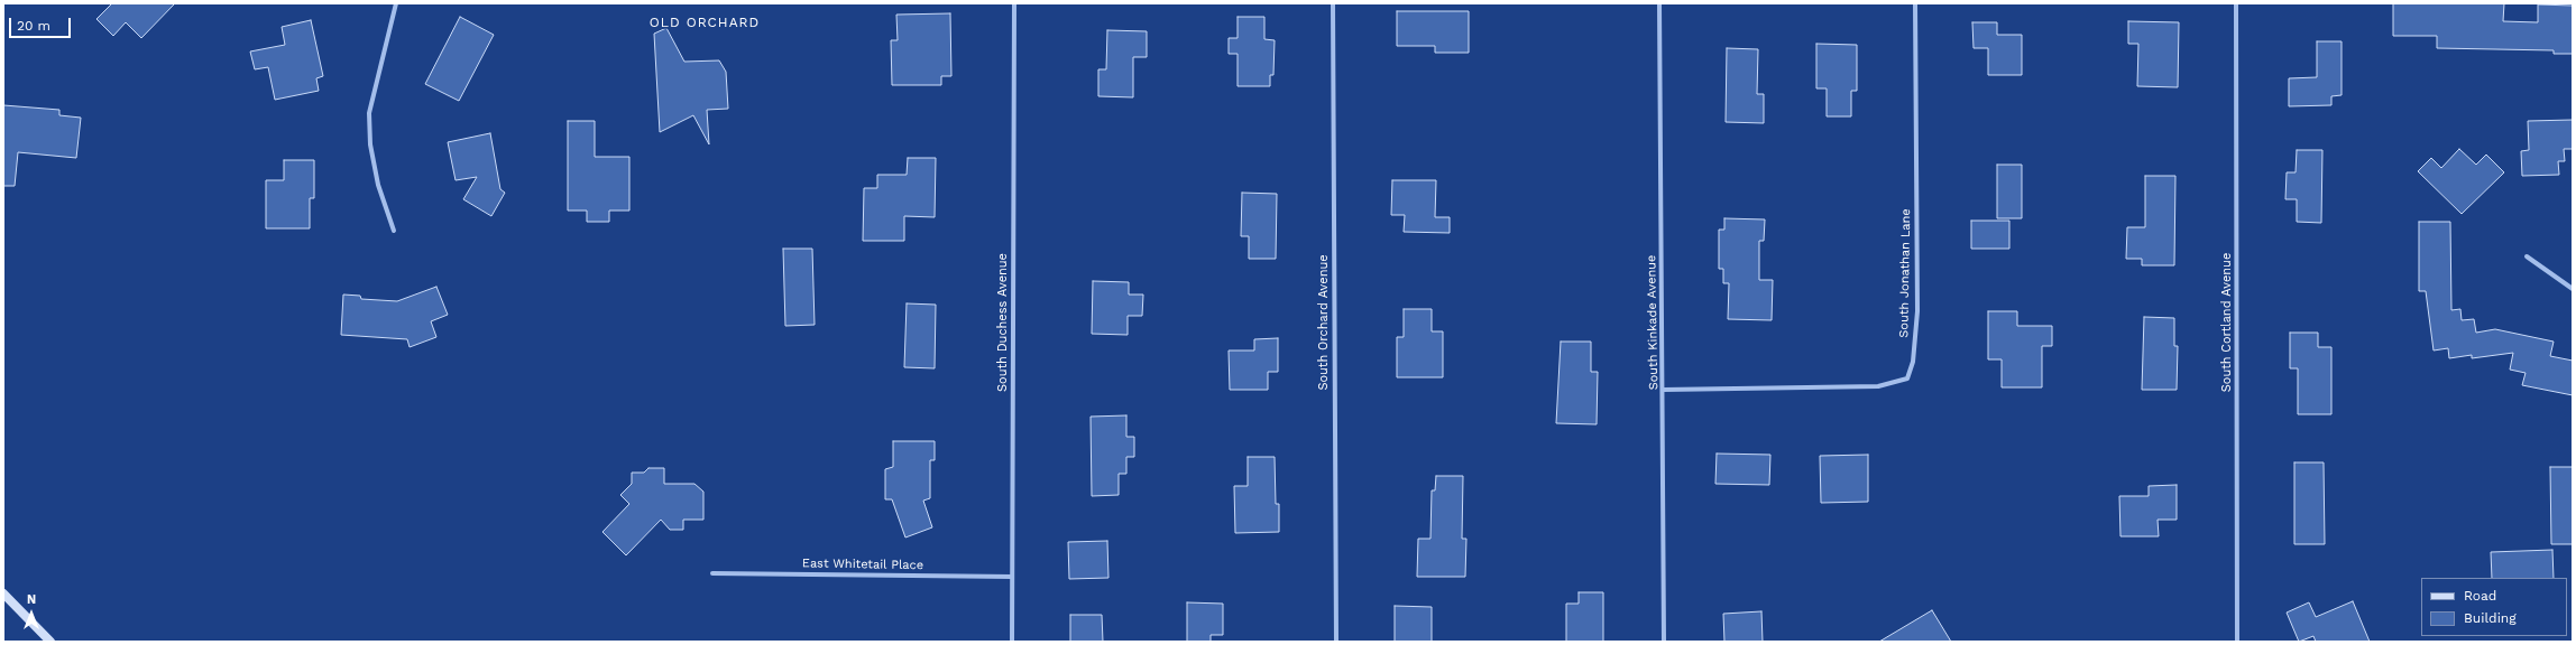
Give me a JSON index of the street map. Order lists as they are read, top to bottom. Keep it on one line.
{"streets":{"street":["South Jonathan Lane","South Duchess Avenue","South Orchard Avenue","South Kinkade Avenue","South Cortland Avenue","East Whitetail Place"]},"crossings":[["South Jonathan Lane","South Kinkade Avenue"],["South Duchess Avenue","East Whitetail Place"]],"districts":["OLD ORCHARD"],"legend":["Road","Building"],"scale_bar":"20 m","north":"top"}
